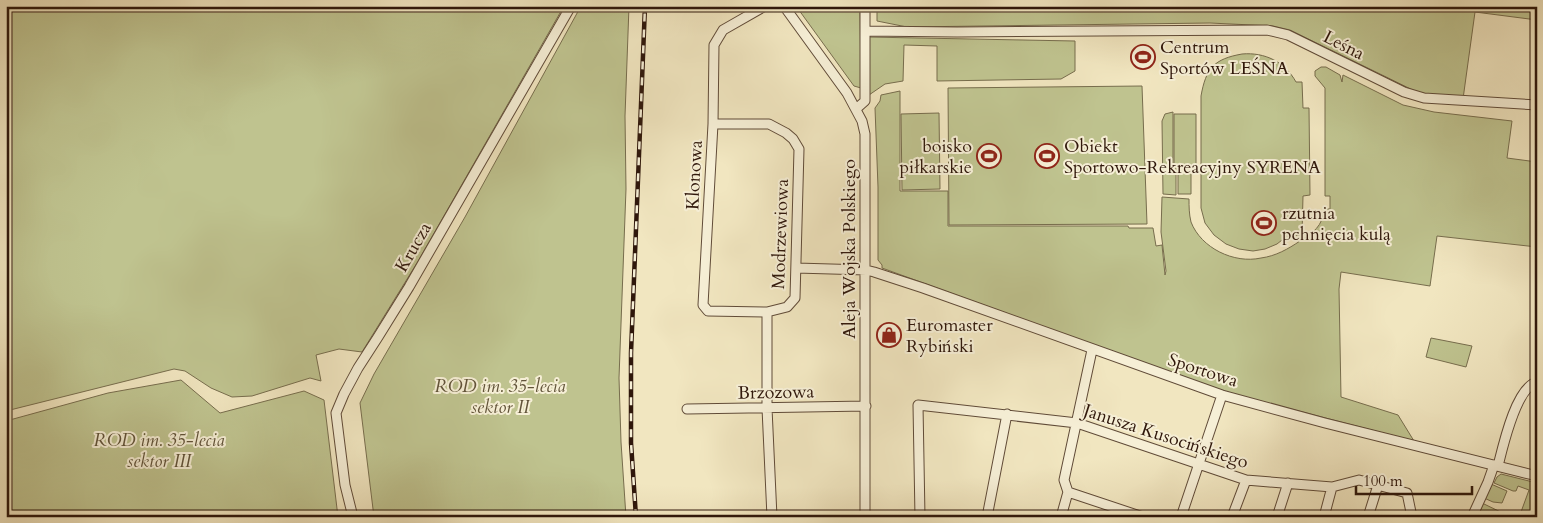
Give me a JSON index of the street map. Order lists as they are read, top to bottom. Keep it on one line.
{"streets":{"street":["Leśna","Klonowa","Modrzewiowa","Krucza","Aleja Wojska Polskiego","Sportowa","Brzozowa","Janusza Kusocińskiego"]},"crossings":[["Klonowa","Modrzewiowa"],["Modrzewiowa","Sportowa"],["Modrzewiowa","Brzozowa"],["Aleja Wojska Polskiego","Sportowa"],["Aleja Wojska Polskiego","Brzozowa"]],"parks":["ROD im. 35-lecia sektor II","ROD im. 35-lecia sektor III"],"places":{"sports":["Centrum Sportów LEŚNA","boisko piłkarskie","Obiekt Sportowo-Rekreacyjny SYRENA","rzutnia pchnięcia kulą"],"shop":["Euromaster Rybiński"]},"scale_bar":"100 m"}
